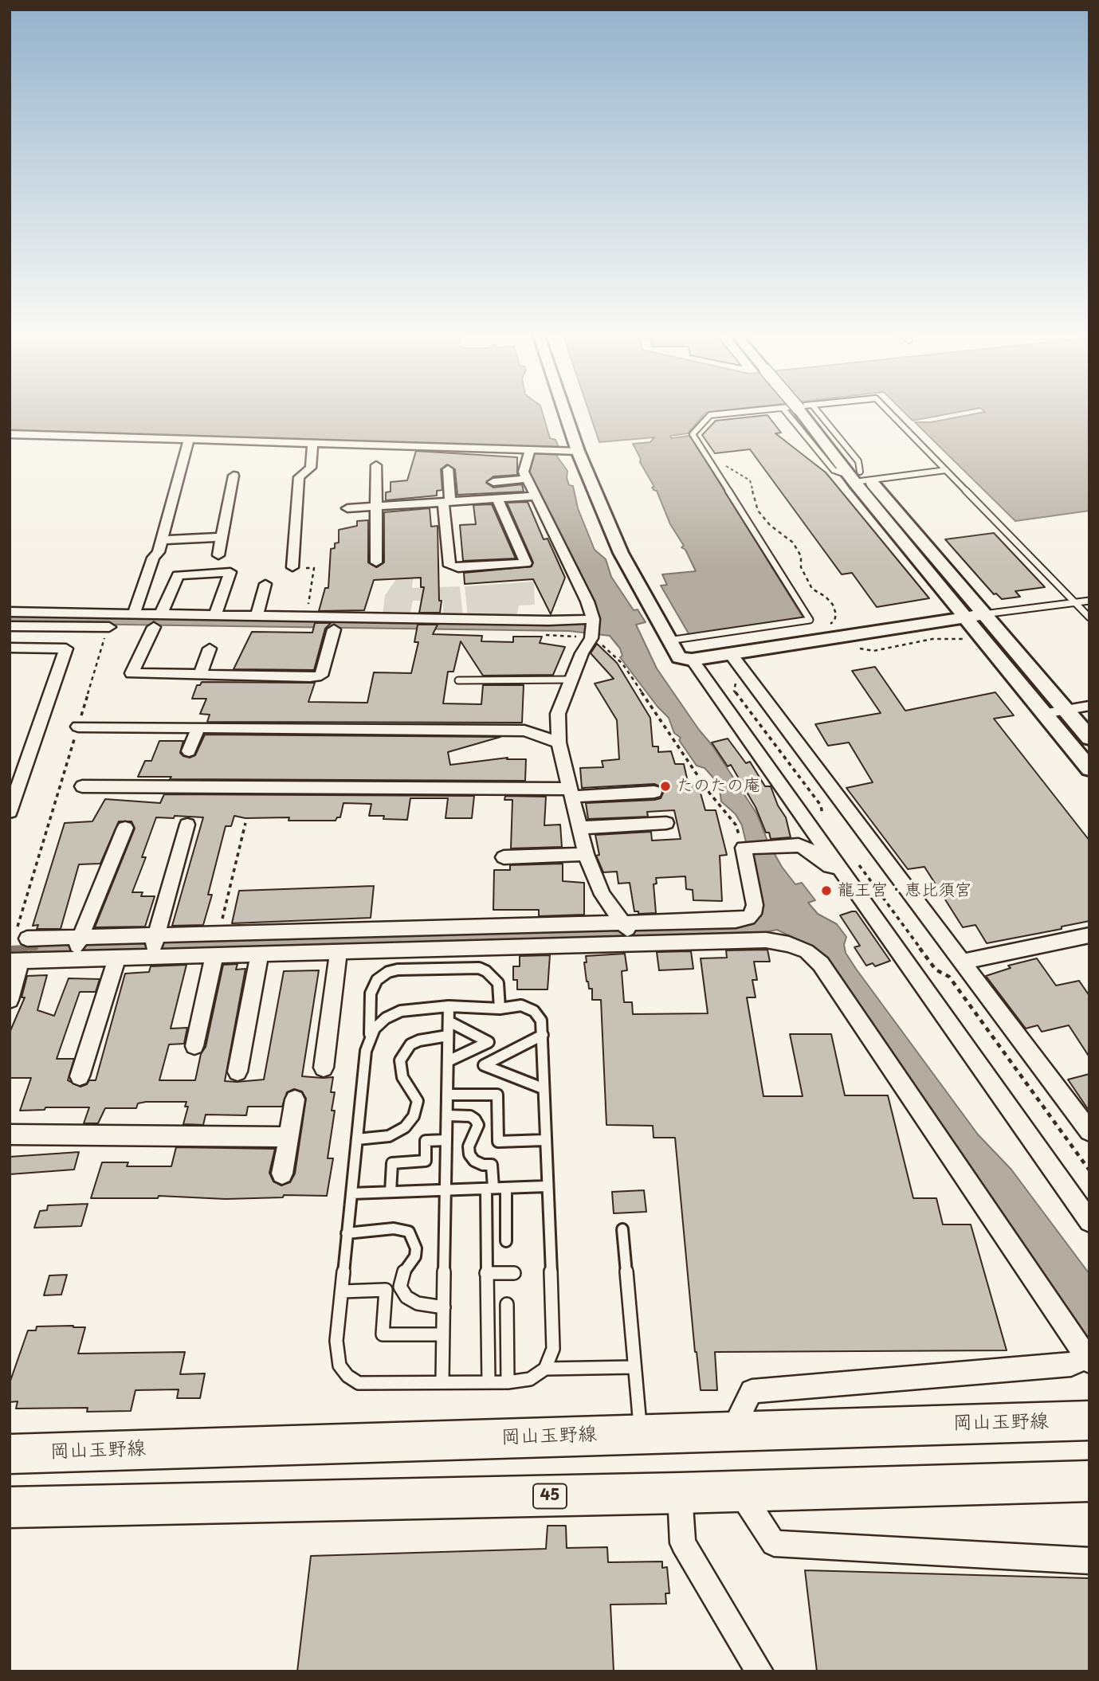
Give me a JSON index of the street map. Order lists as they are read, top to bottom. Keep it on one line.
{"streets":{"main road":["岡山玉野線","45"]},"places":["たのたの庵","龍王宮・恵比須宮"]}
